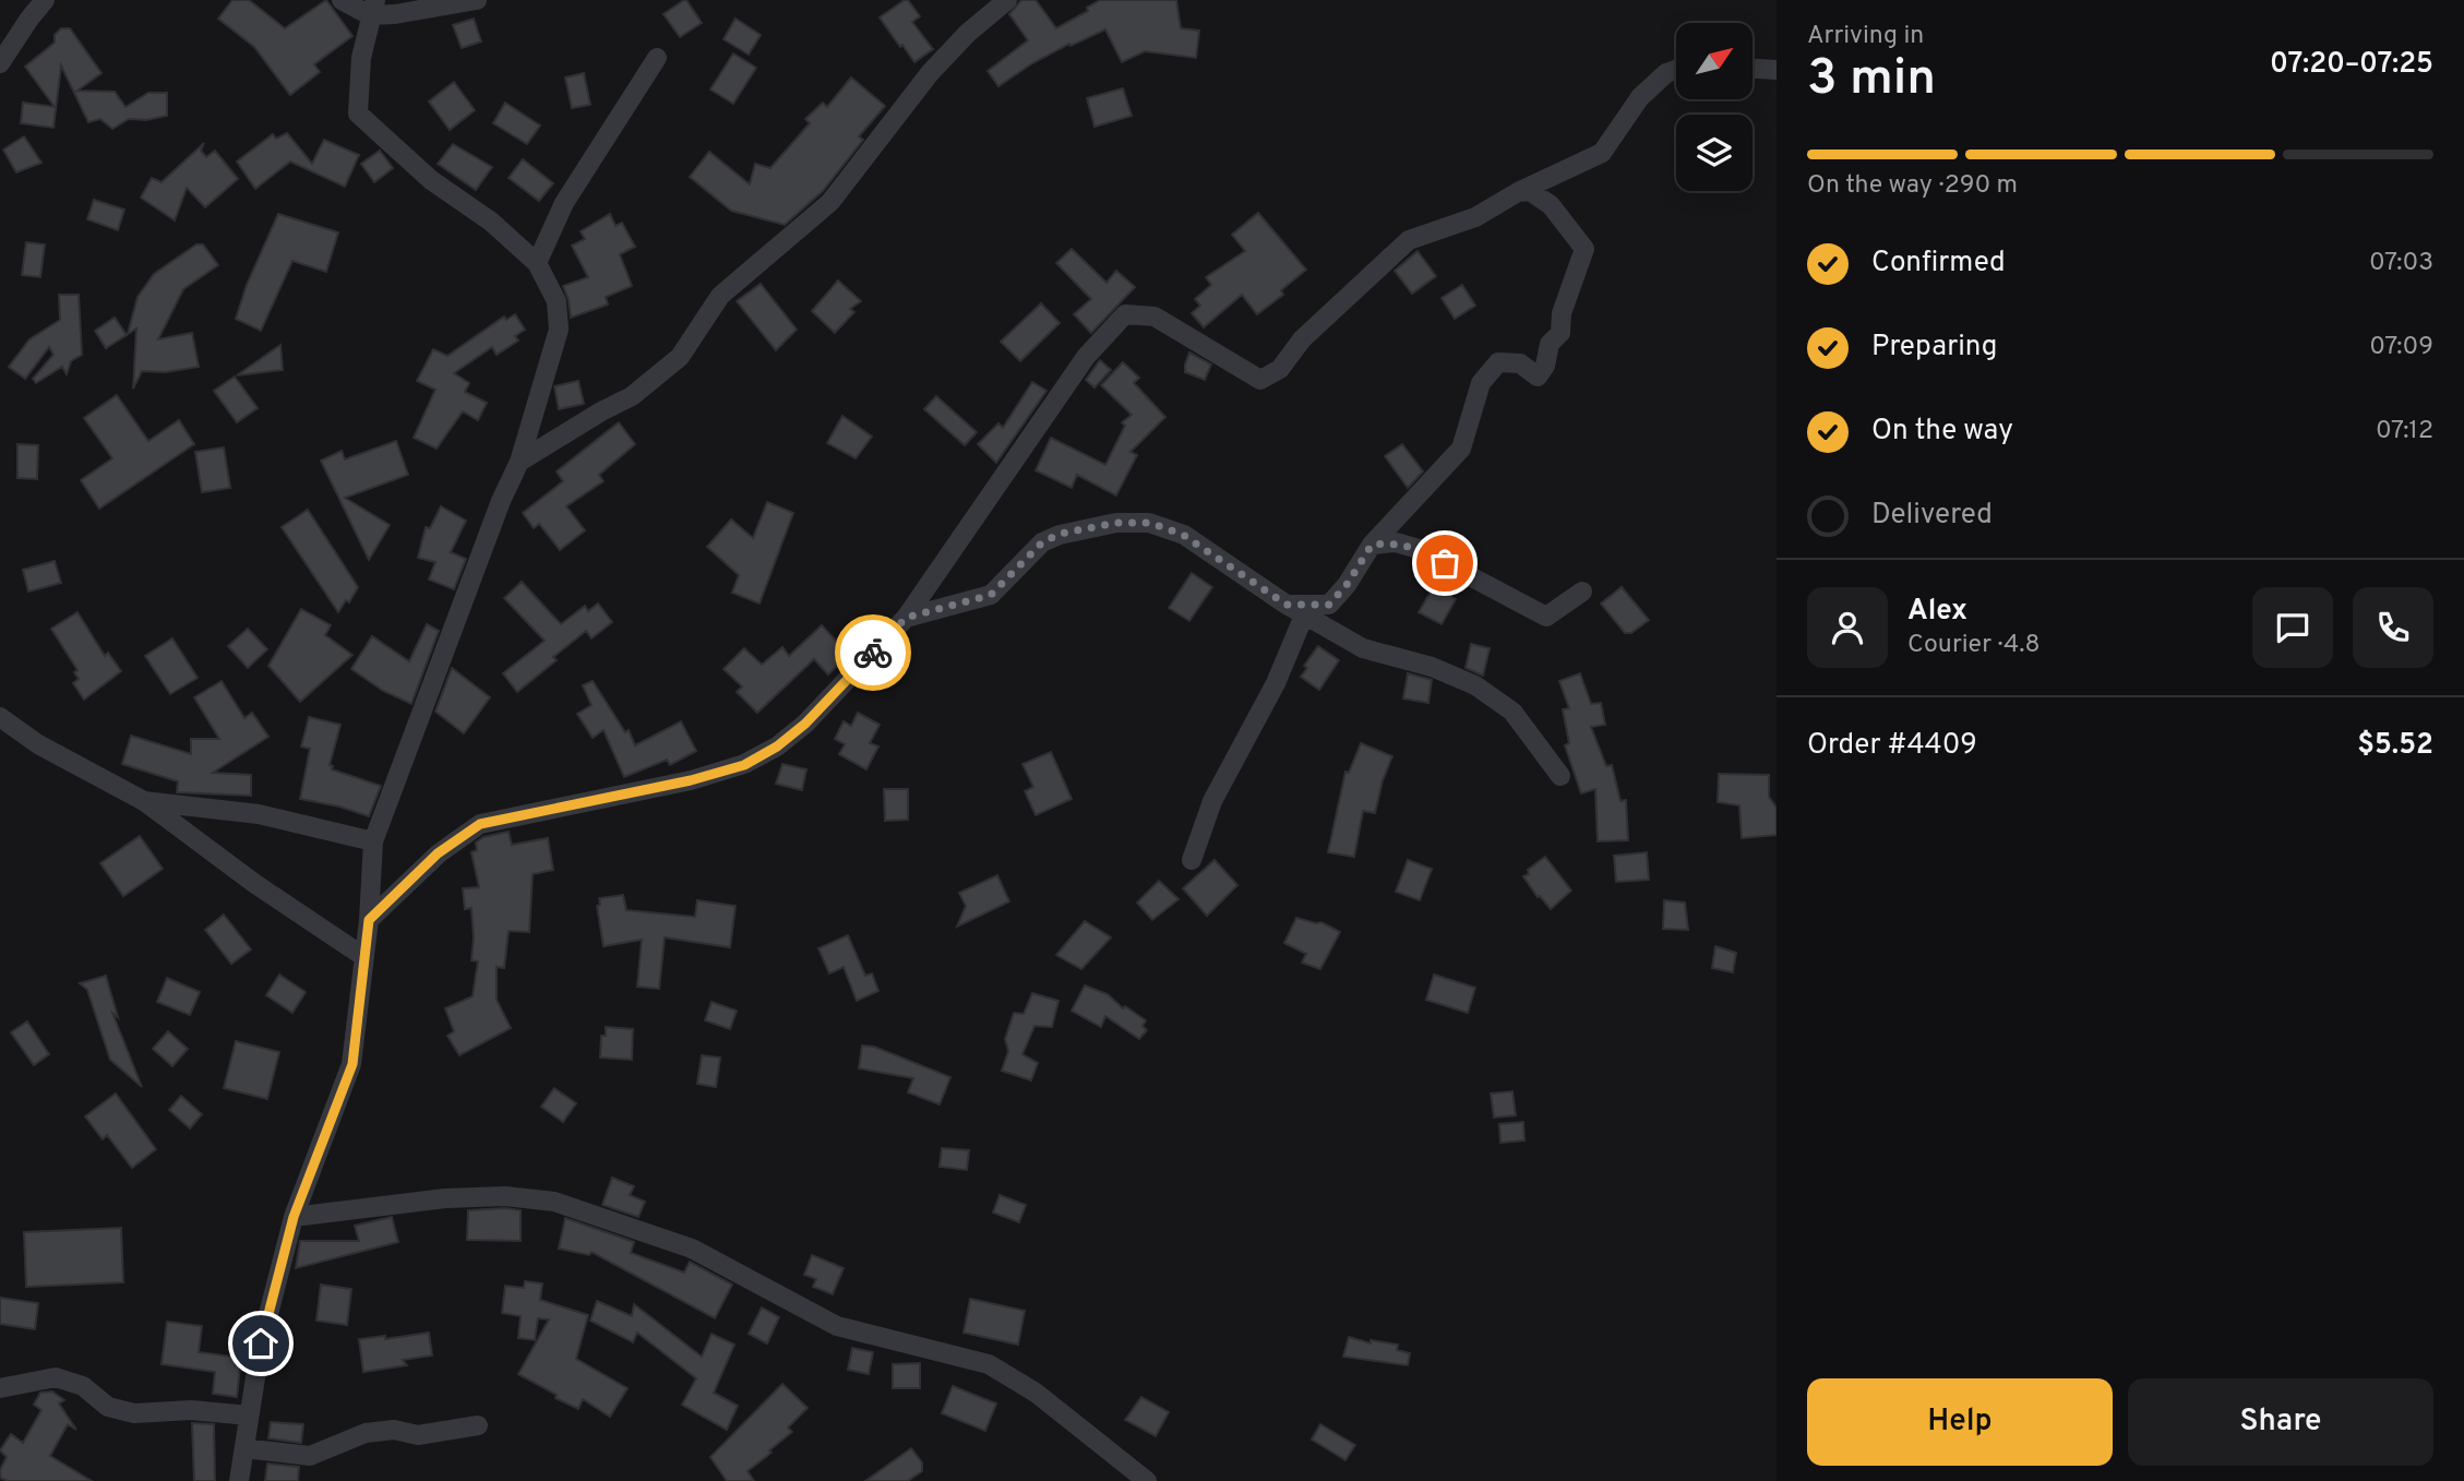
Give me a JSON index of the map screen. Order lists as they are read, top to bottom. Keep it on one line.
{"north":"top right","page":{"heading":["3 min","Arriving in","07:20–07:25"],"panel":["Alex","Courier · 4.8","Order #4409","$5.52"],"bar":"On the way · 290 m","list":[["Confirmed","07:03"],["Preparing","07:09"],["On the way","07:12"],"Delivered"],"buttons":["Help","Share"]}}
